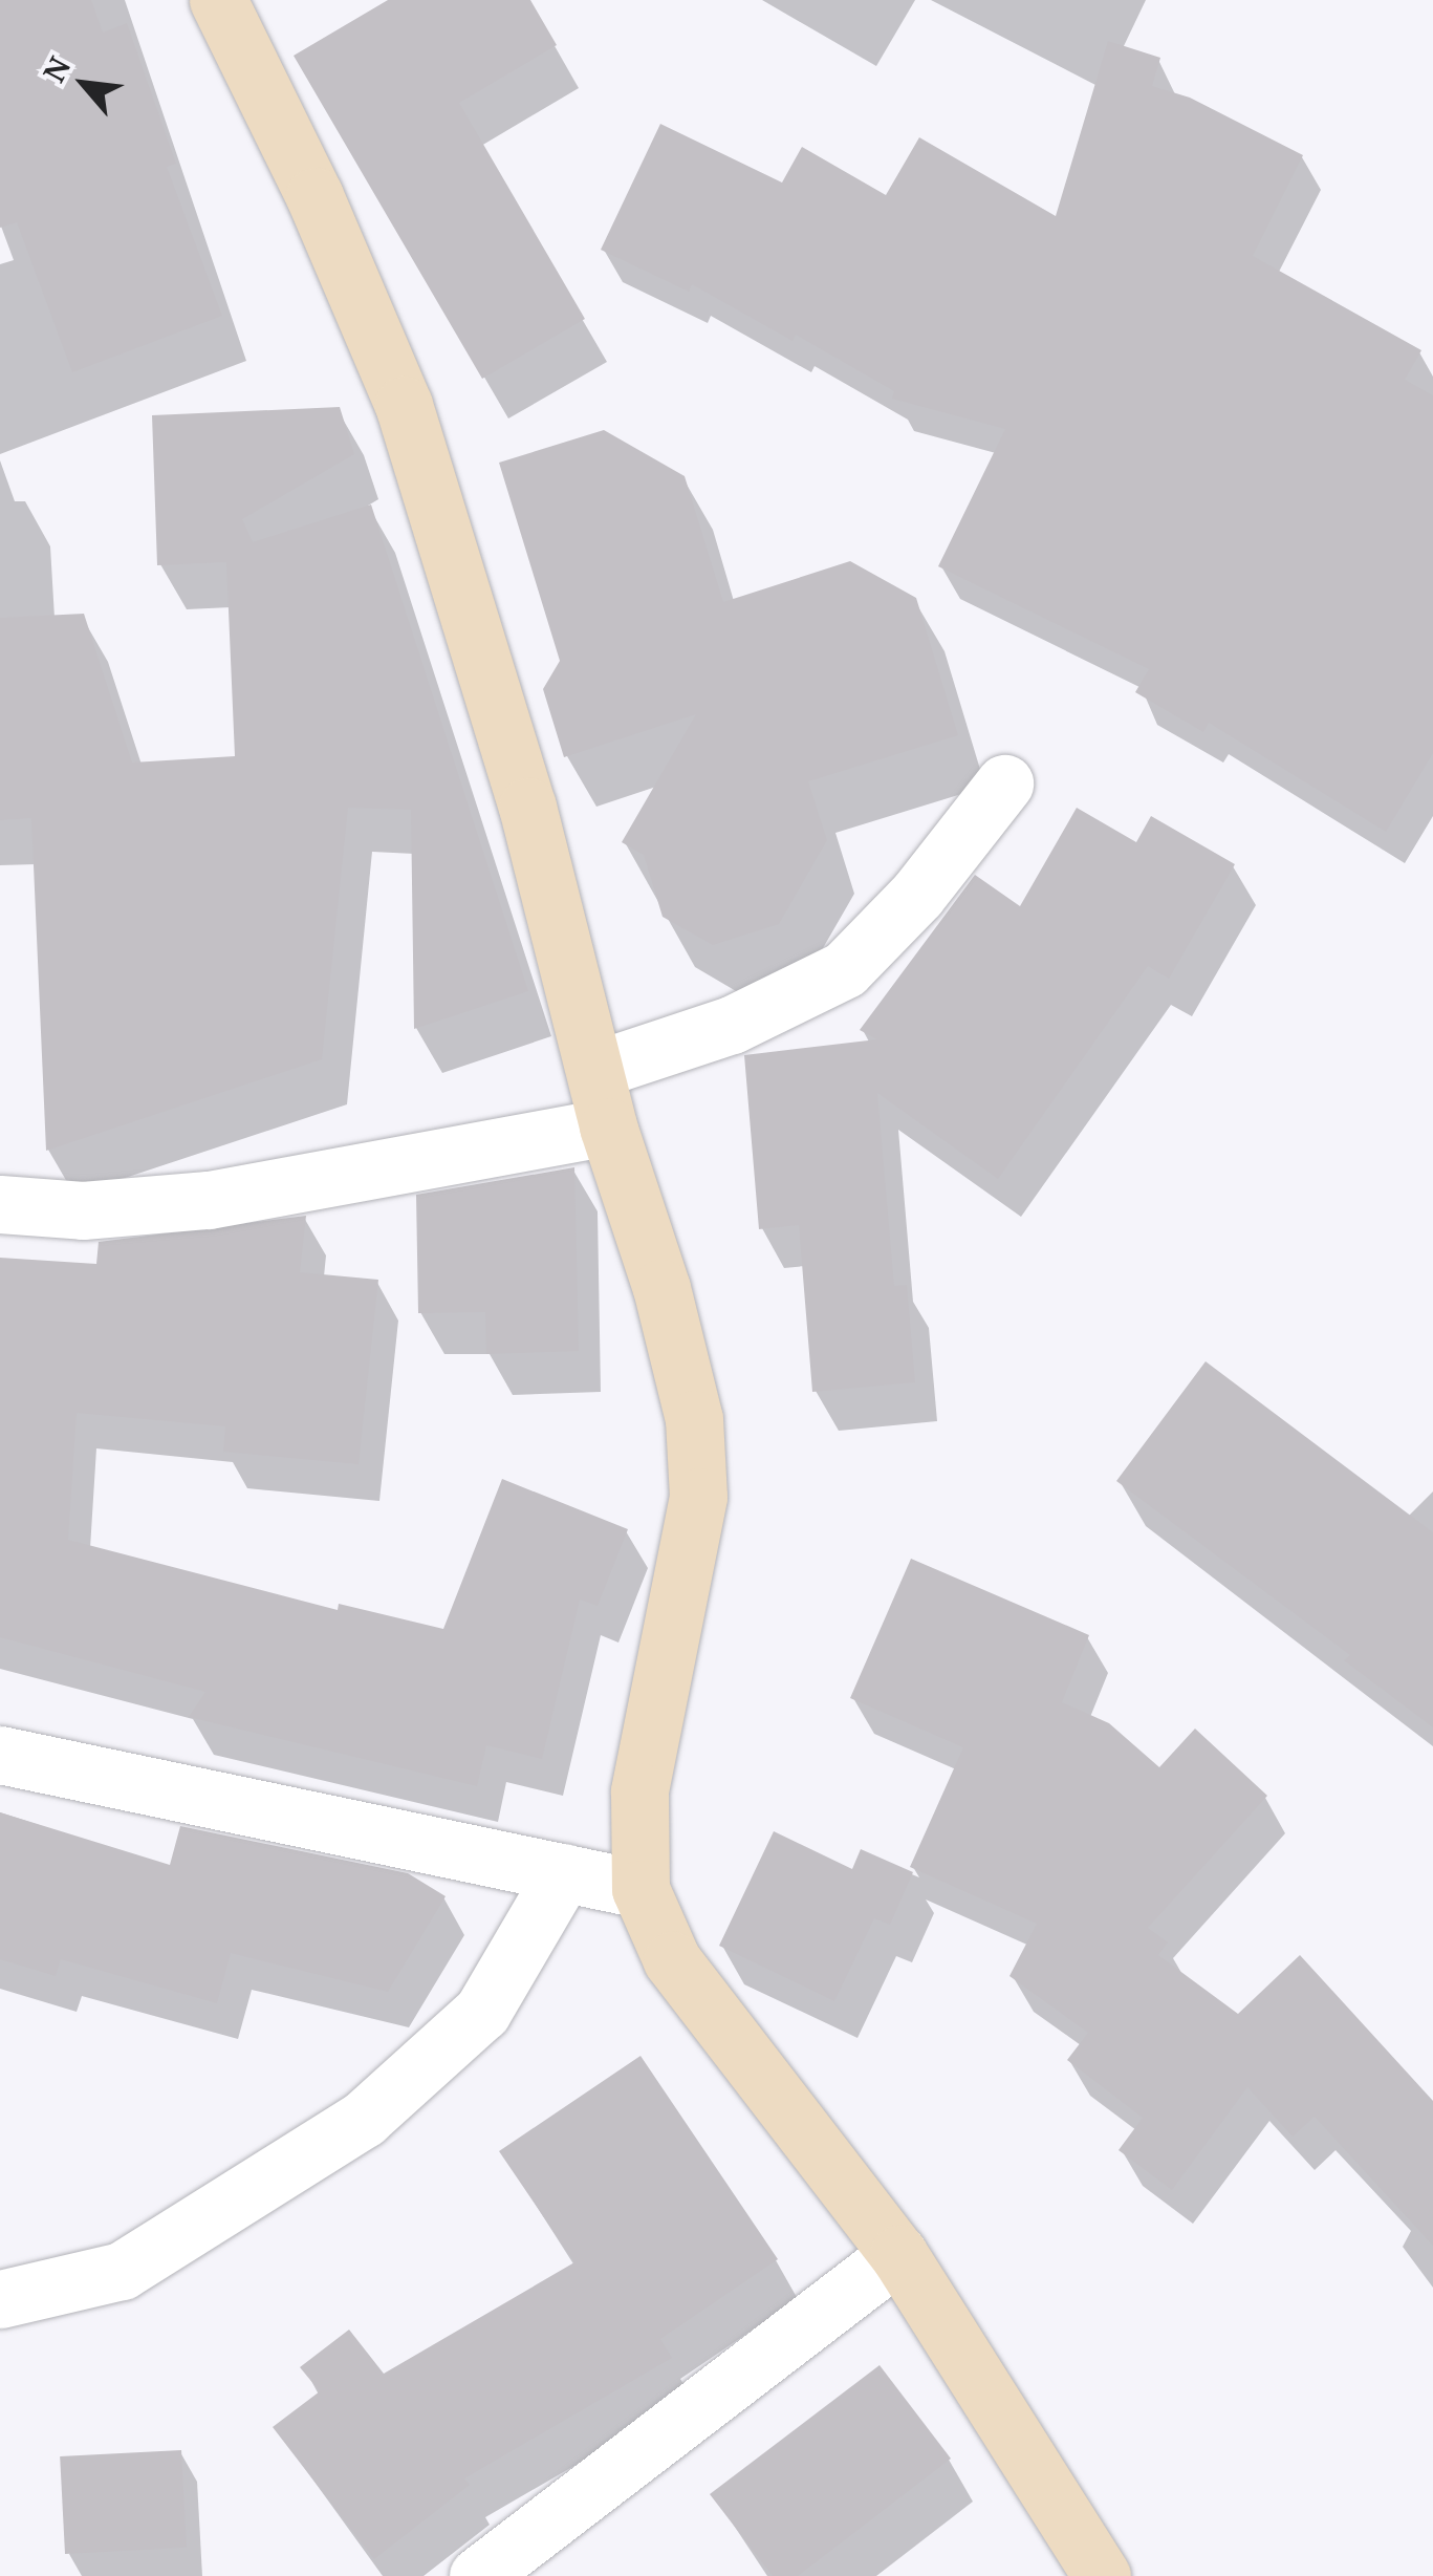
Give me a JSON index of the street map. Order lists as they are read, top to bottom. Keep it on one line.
{"north":"top left"}
